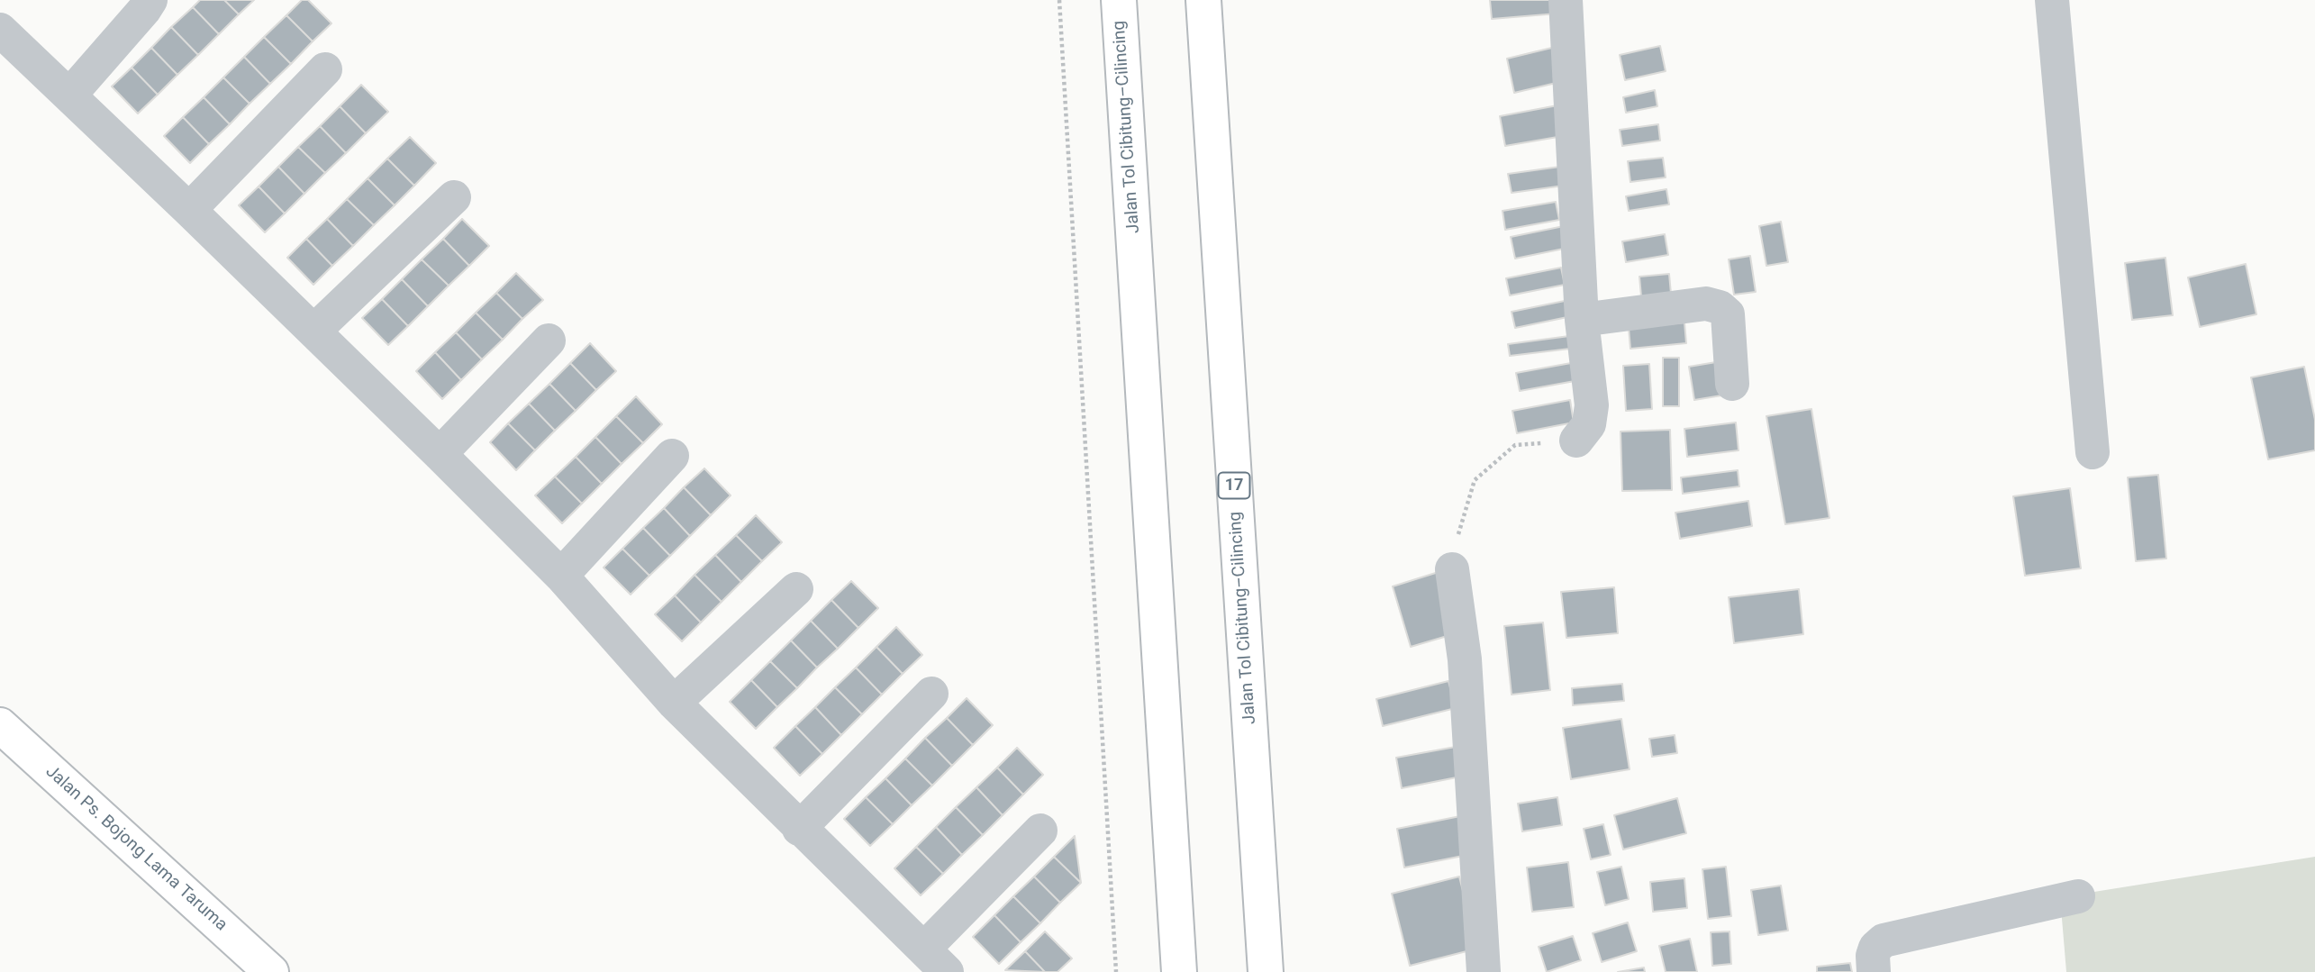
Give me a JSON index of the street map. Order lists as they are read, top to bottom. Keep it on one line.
{"streets":{"main road":["Jalan Tol Cibitung–Cilincing","17","Jalan Ps. Bojong Lama Taruma"]}}
